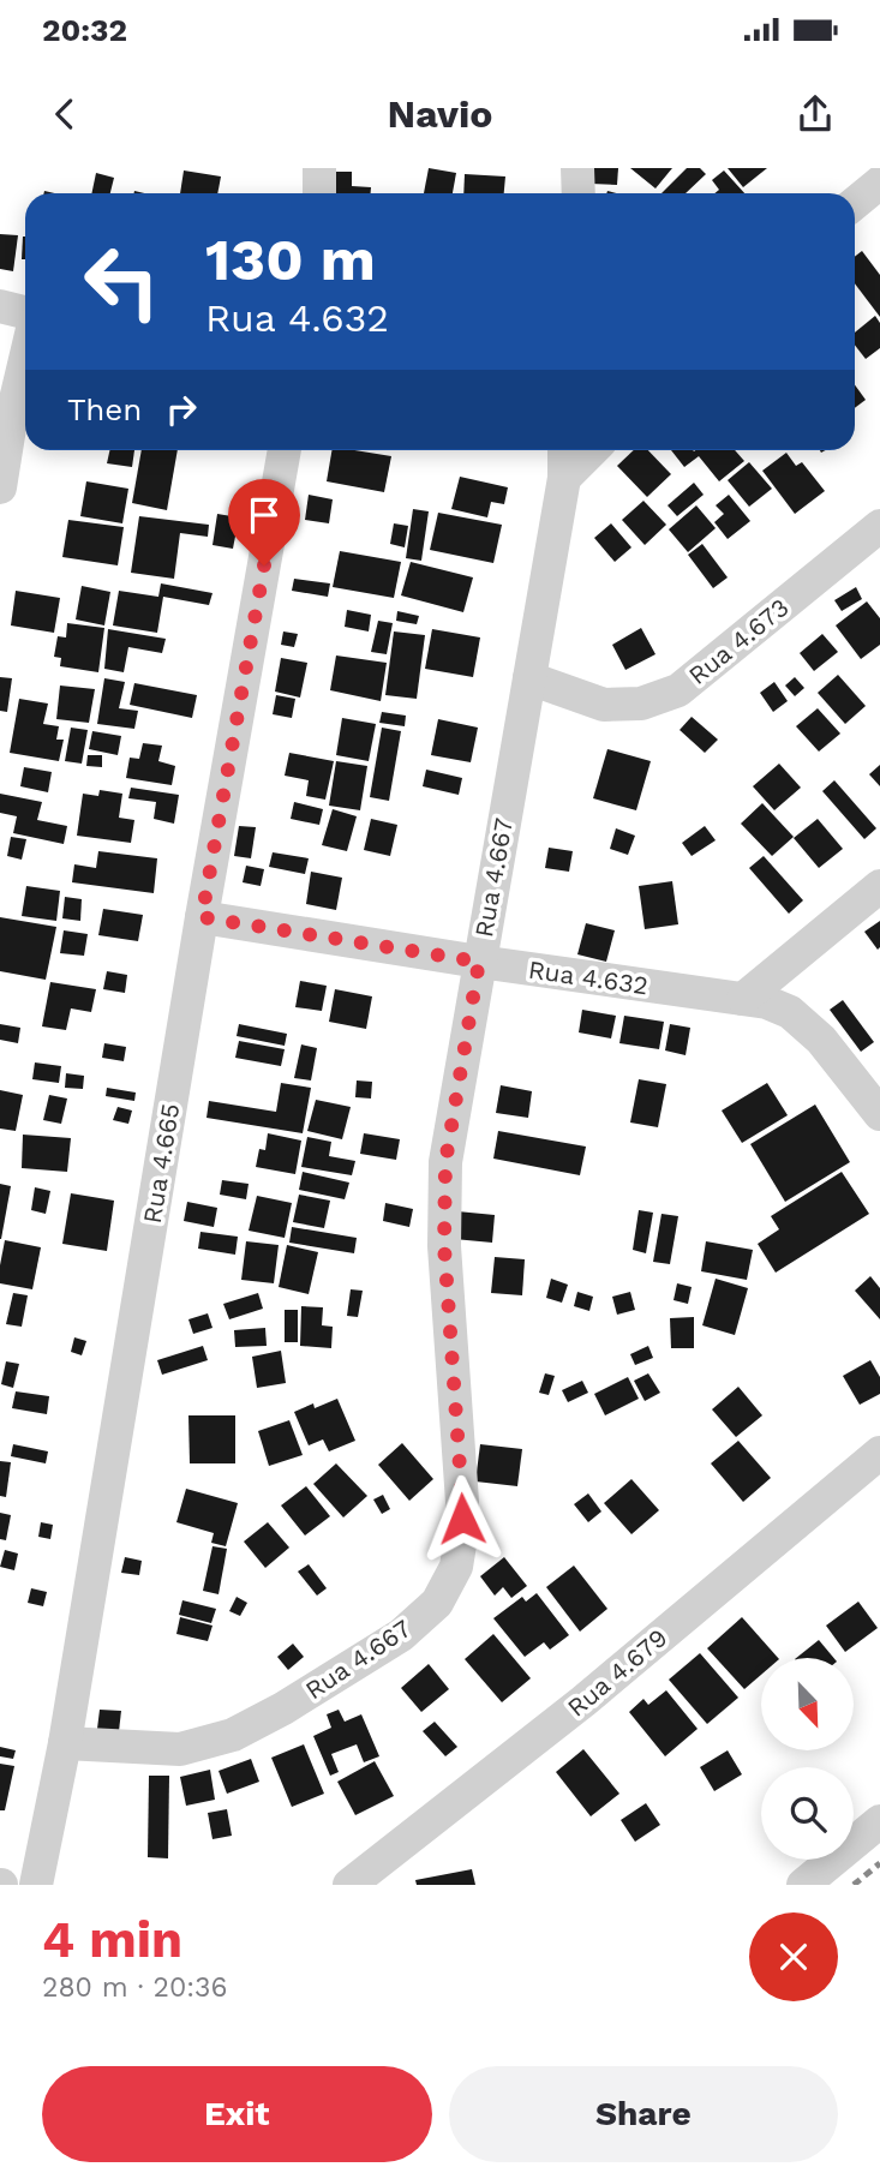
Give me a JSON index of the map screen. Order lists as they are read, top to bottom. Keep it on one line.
{"streets":{"street":["Rua 4.673","Rua 4.667","Rua 4.632","Rua 4.665","Rua 4.679"]},"crossings":[["Rua 4.673","Rua 4.667"],["Rua 4.667","Rua 4.632"],["Rua 4.667","Rua 4.665"],["Rua 4.632","Rua 4.665"]],"north":"bottom right","page":{"status":"20:32","header":"Navio","turn":["130 m","Rua 4.632"],"then":"Then","heading":["4 min","280 m · 20:36"],"buttons":["Exit","Share"]}}
